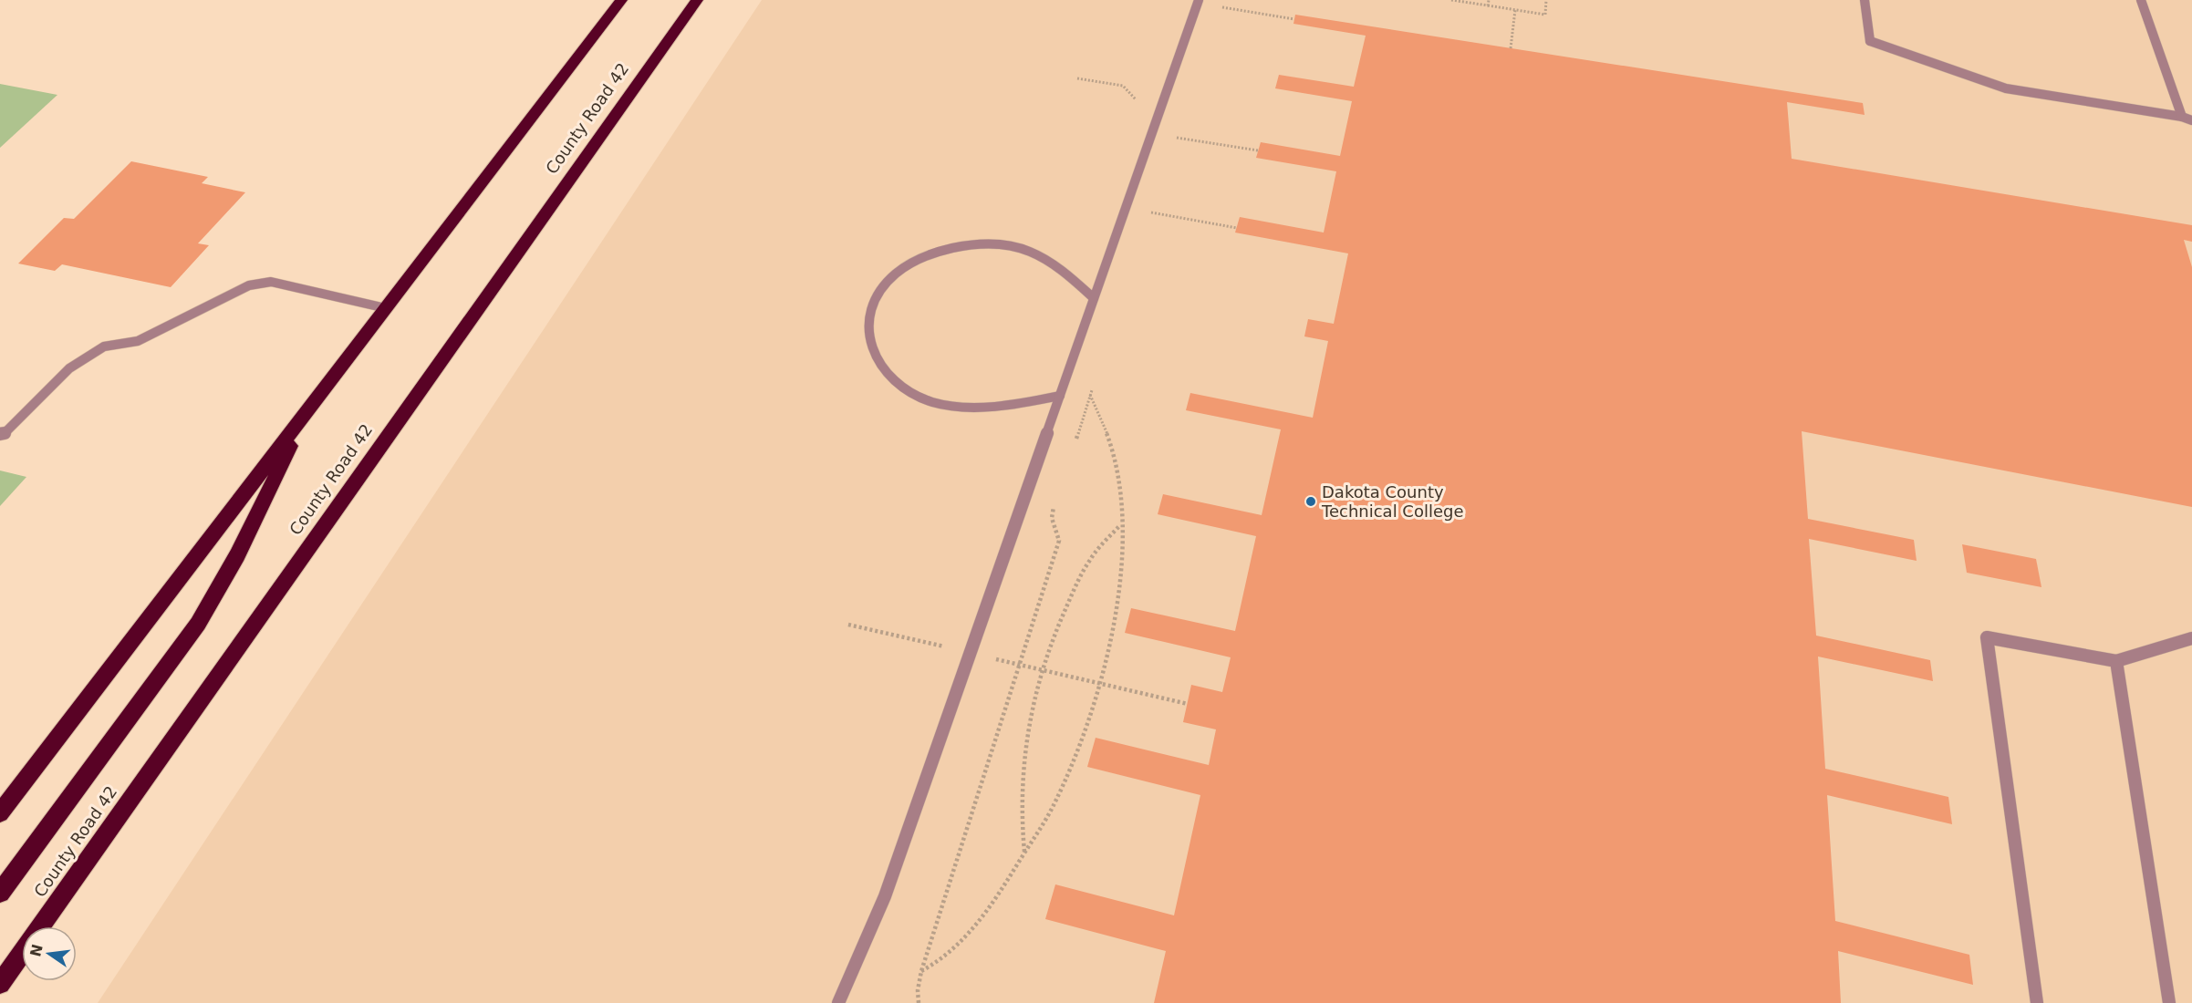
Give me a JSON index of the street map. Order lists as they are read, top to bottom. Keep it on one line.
{"streets":{"highway":["County Road 42"]},"places":["Dakota County Technical College"],"north":"left"}
